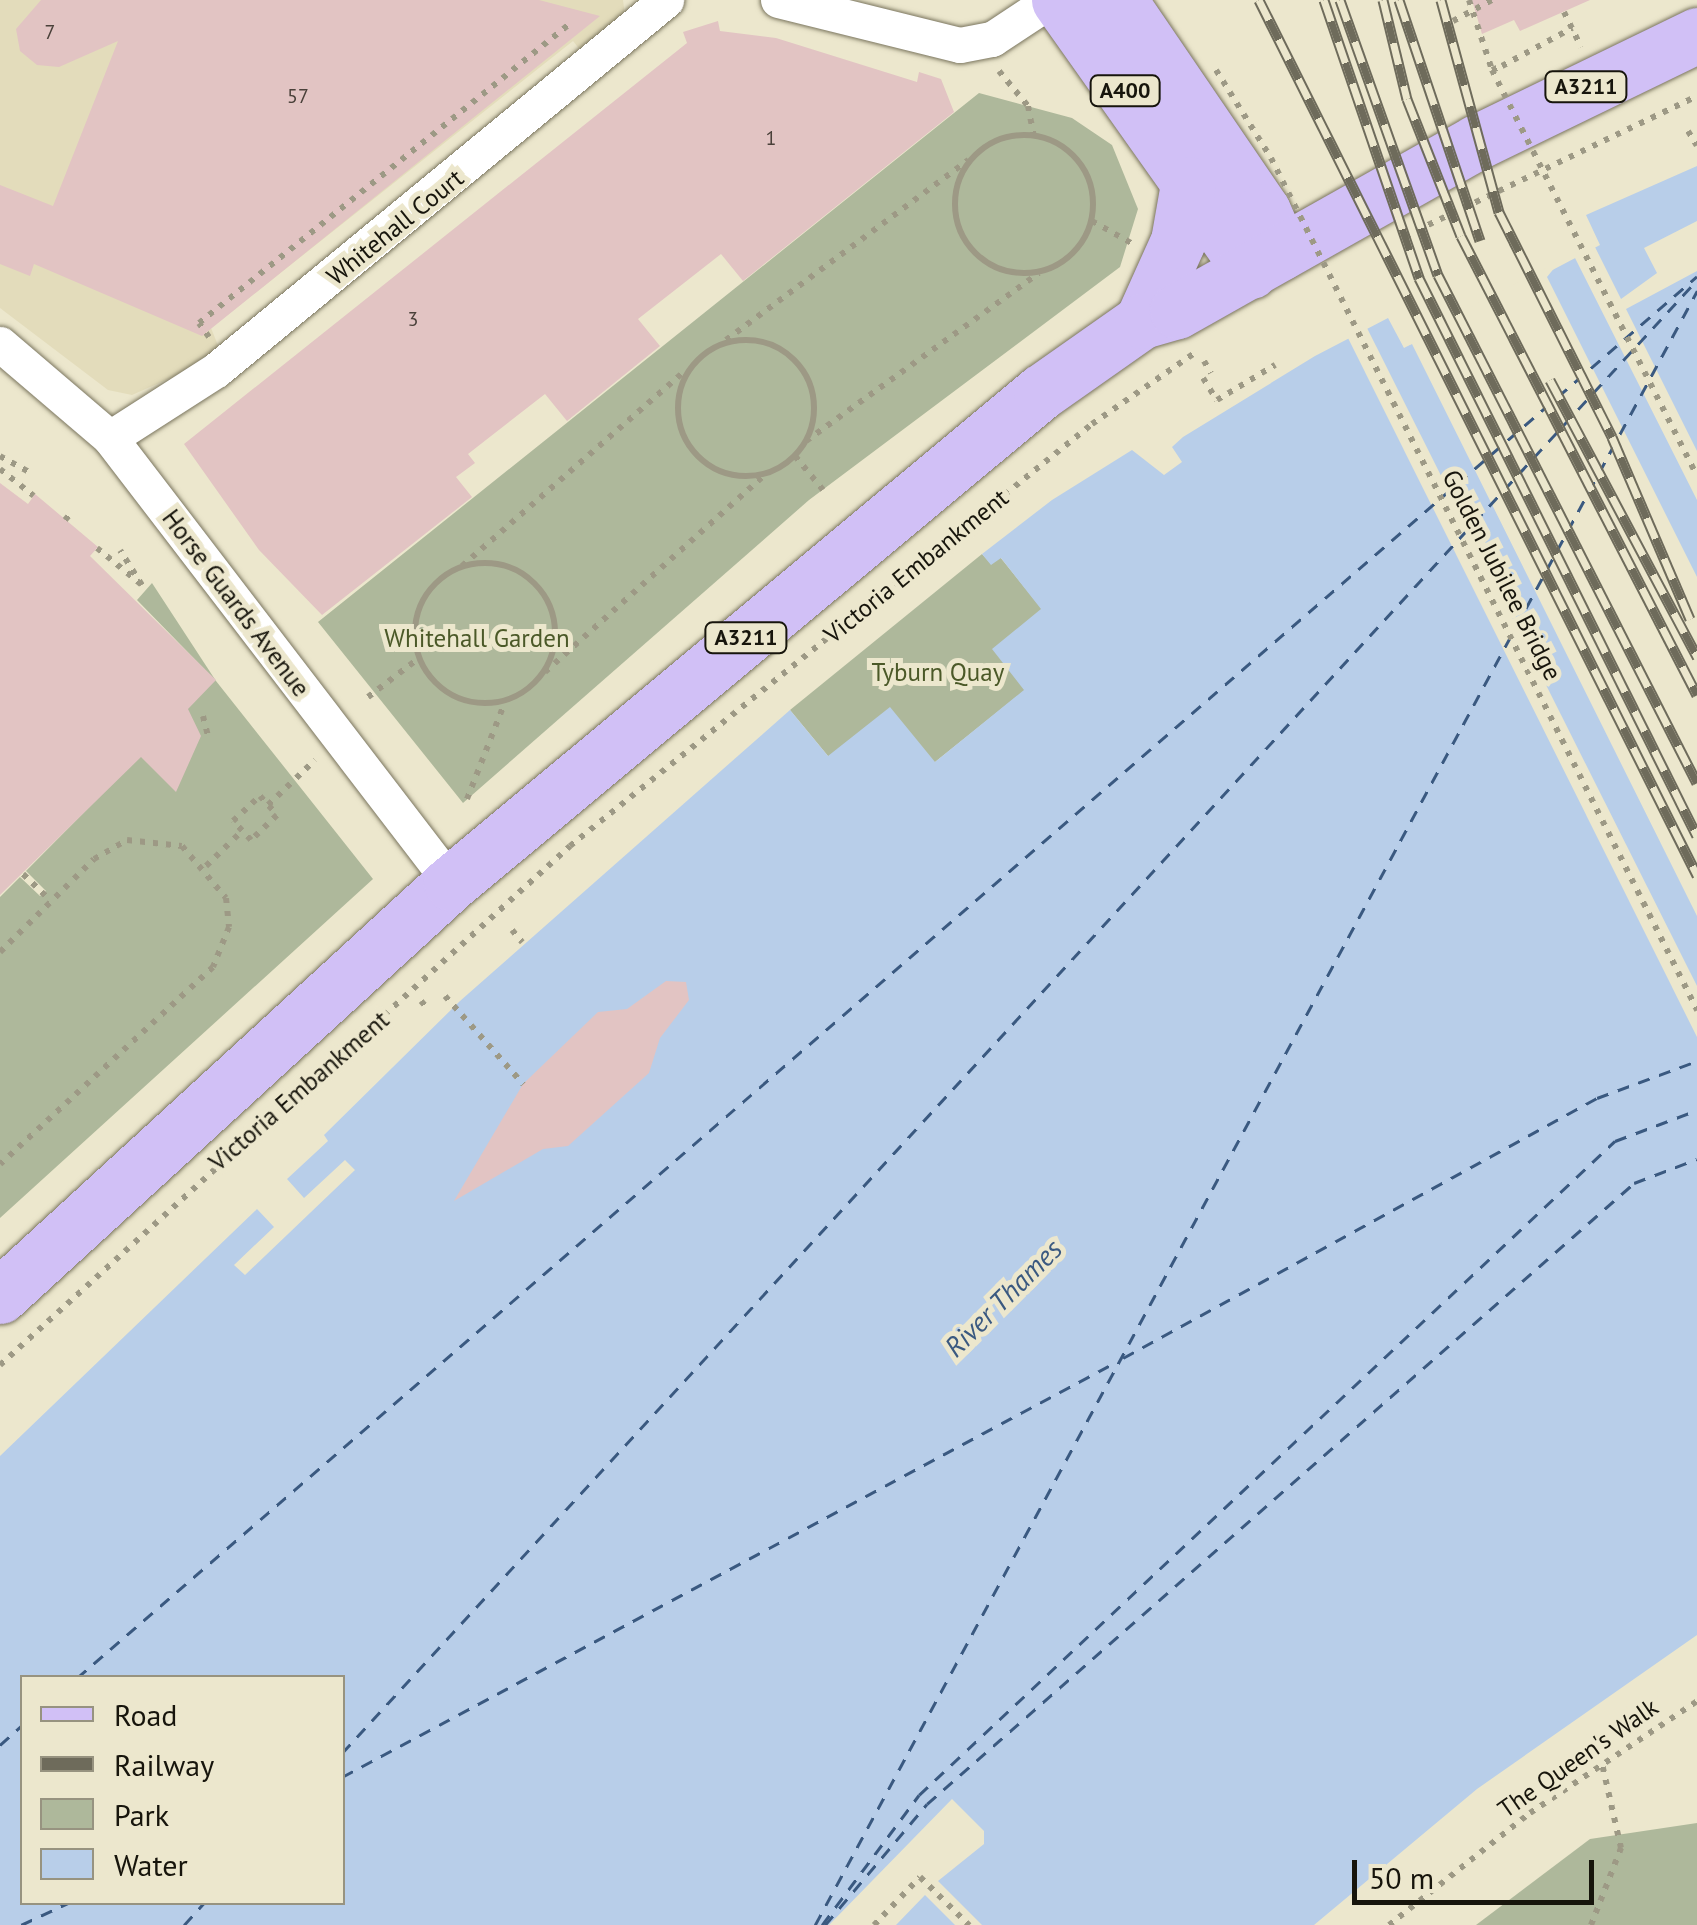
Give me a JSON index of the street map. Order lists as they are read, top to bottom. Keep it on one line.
{"streets":{"main road":["A3211","A400","Victoria Embankment"],"street":["Whitehall Court","Horse Guards Avenue"],"path":["Golden Jubilee Bridge","The Queen's Walk"]},"crossings":[["A400","Victoria Embankment"],["Whitehall Court","Horse Guards Avenue"],["Victoria Embankment","Horse Guards Avenue"]],"water":["River Thames"],"parks":["Whitehall Garden","Tyburn Quay"],"house_numbers":["7","57","1","3"],"legend":["Road","Railway","Park","Water"],"scale_bar":"50 m"}
